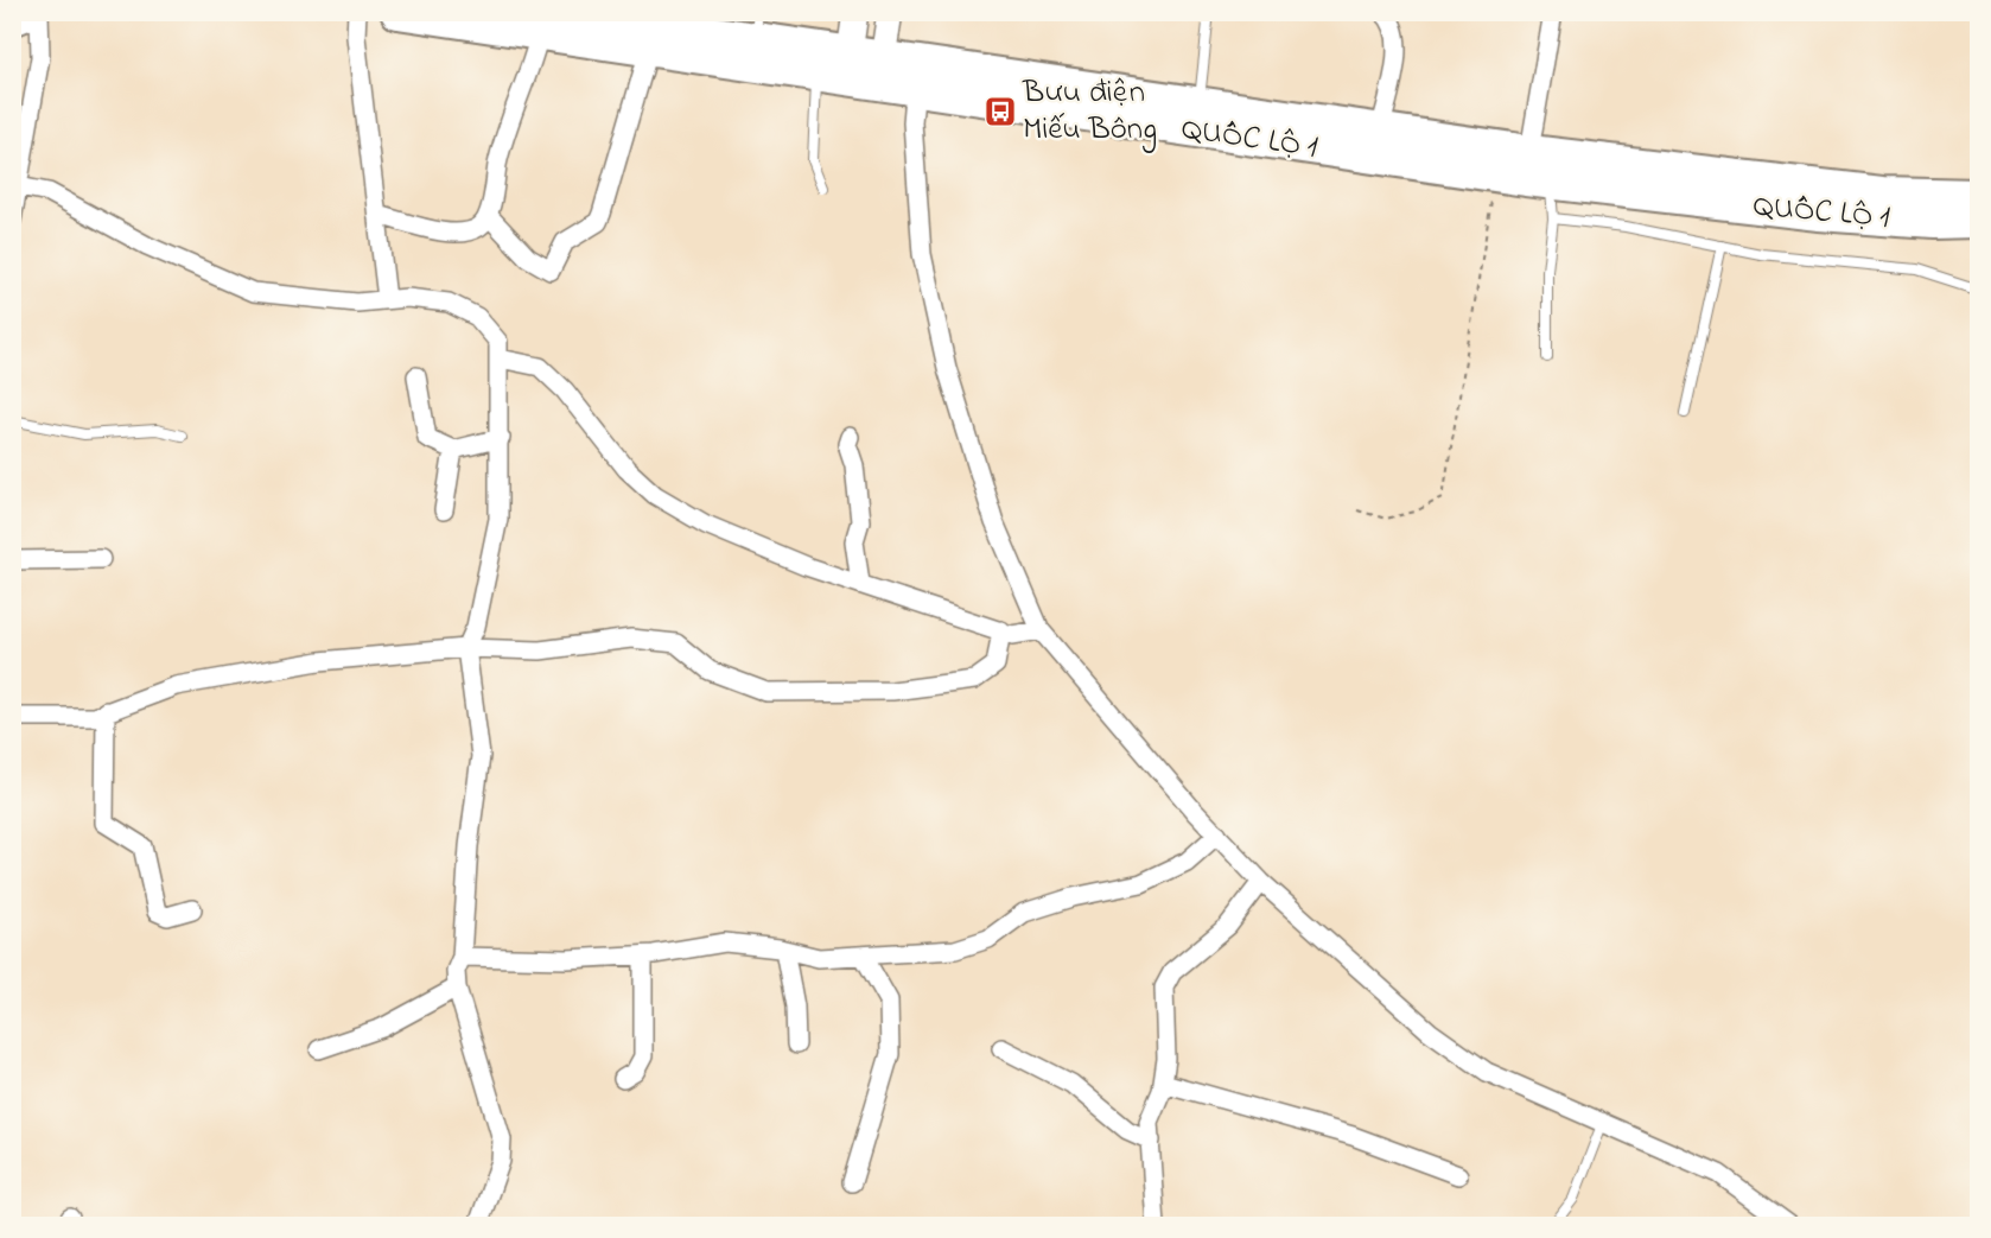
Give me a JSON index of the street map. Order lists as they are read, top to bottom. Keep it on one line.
{"streets":{"highway":["QUỐC LỘ 1"]},"places":{"bus stop":["Bưu điện Miếu Bông"]}}
